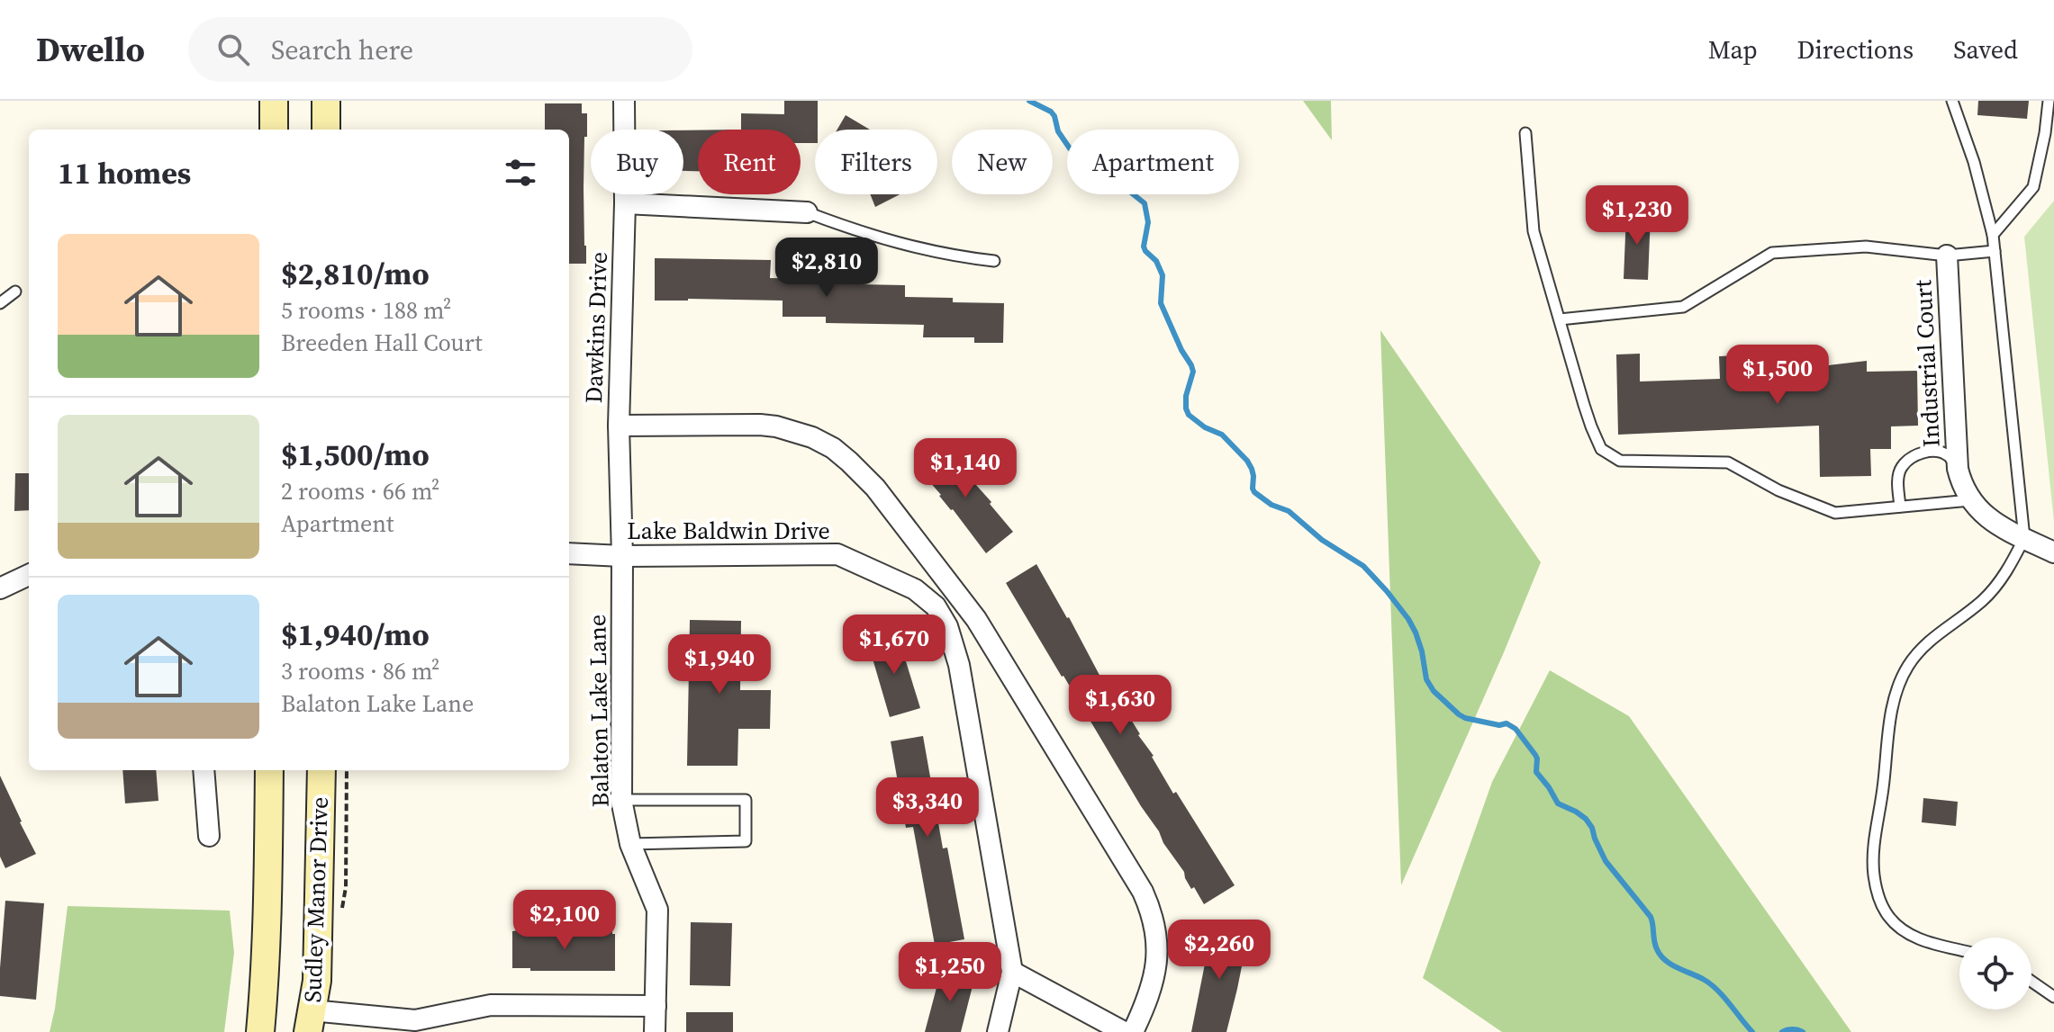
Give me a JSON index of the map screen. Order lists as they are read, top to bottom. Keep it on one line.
{"streets":{"main road":["Sudley Manor Drive"],"street":["Dawkins Drive","Industrial Court","Lake Baldwin Drive","Balaton Lake Lane"]},"crossings":[["Dawkins Drive","Lake Baldwin Drive"],["Dawkins Drive","Balaton Lake Lane"],["Lake Baldwin Drive","Balaton Lake Lane"]],"page":{"header":"Dwello","search":"Search here","nav":["Map","Directions","Saved"],"chip":["Buy","Rent","Filters","New","Apartment"],"heading":"11 homes","price":["$1,230","$2,810","$1,500","$1,140","$1,670","$1,940","$1,630","$3,340","$2,100","$2,260","$1,250"],"list":[{"name":"$2,810/mo","note":"5 rooms · 188 m² · Breeden Hall Court"},{"name":"$1,500/mo","note":"2 rooms · 66 m² · Apartment"},{"name":"$1,940/mo","note":"3 rooms · 86 m² · Balaton Lake Lane"}]}}
